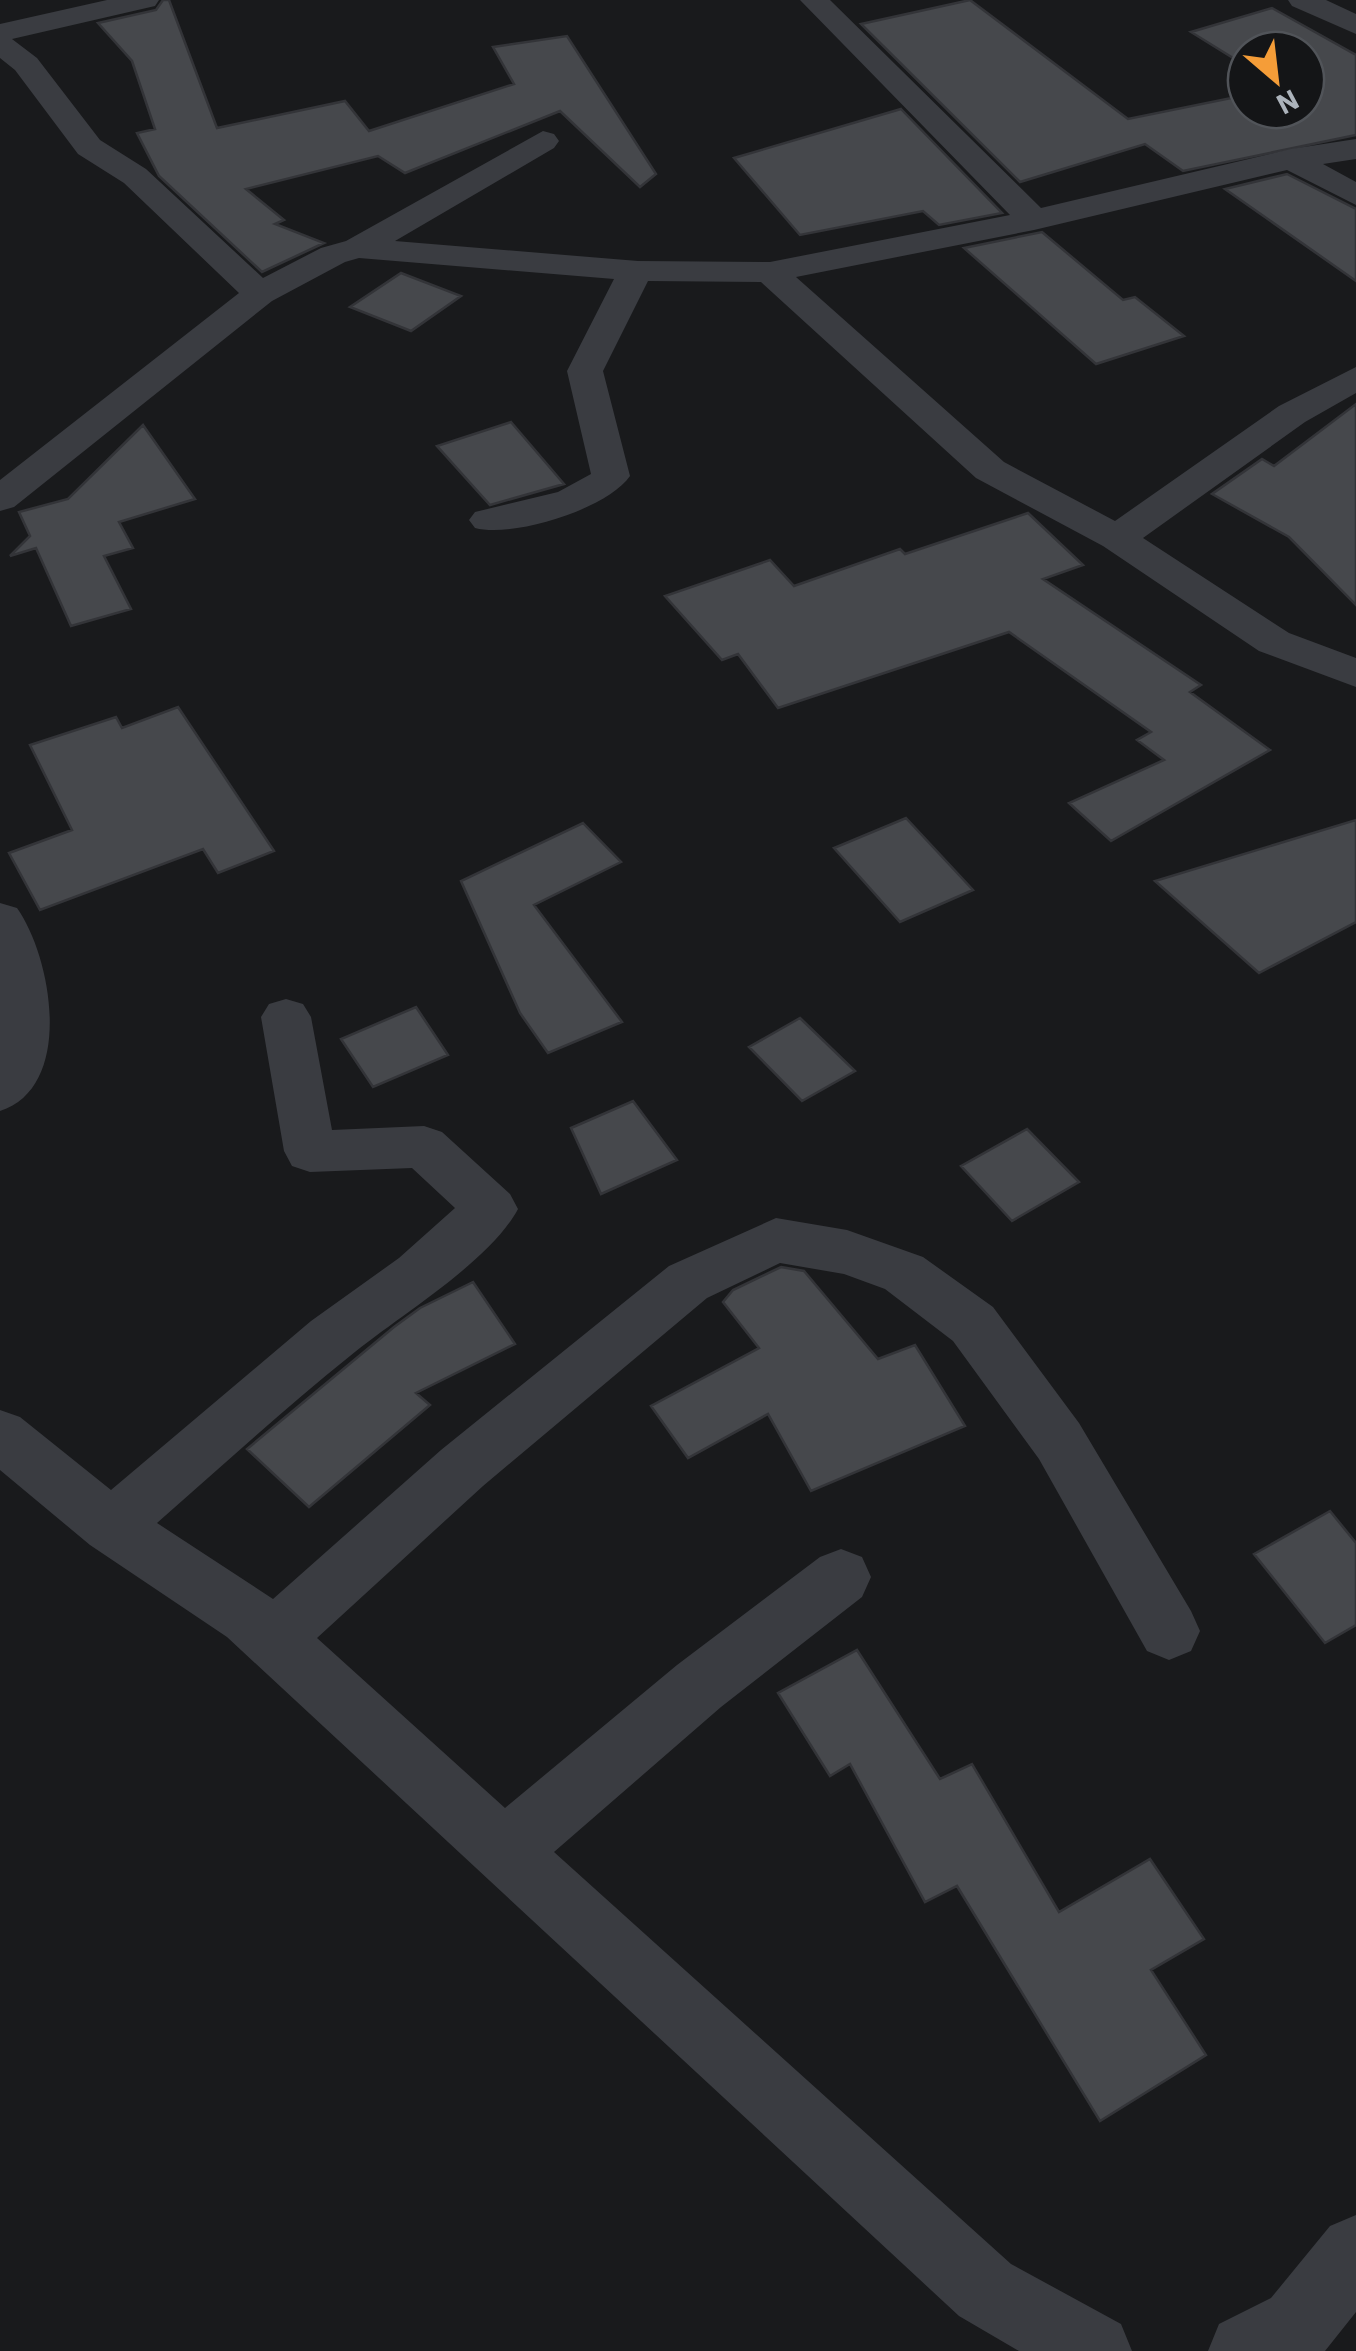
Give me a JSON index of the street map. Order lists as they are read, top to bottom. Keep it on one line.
{"north":"bottom right"}
